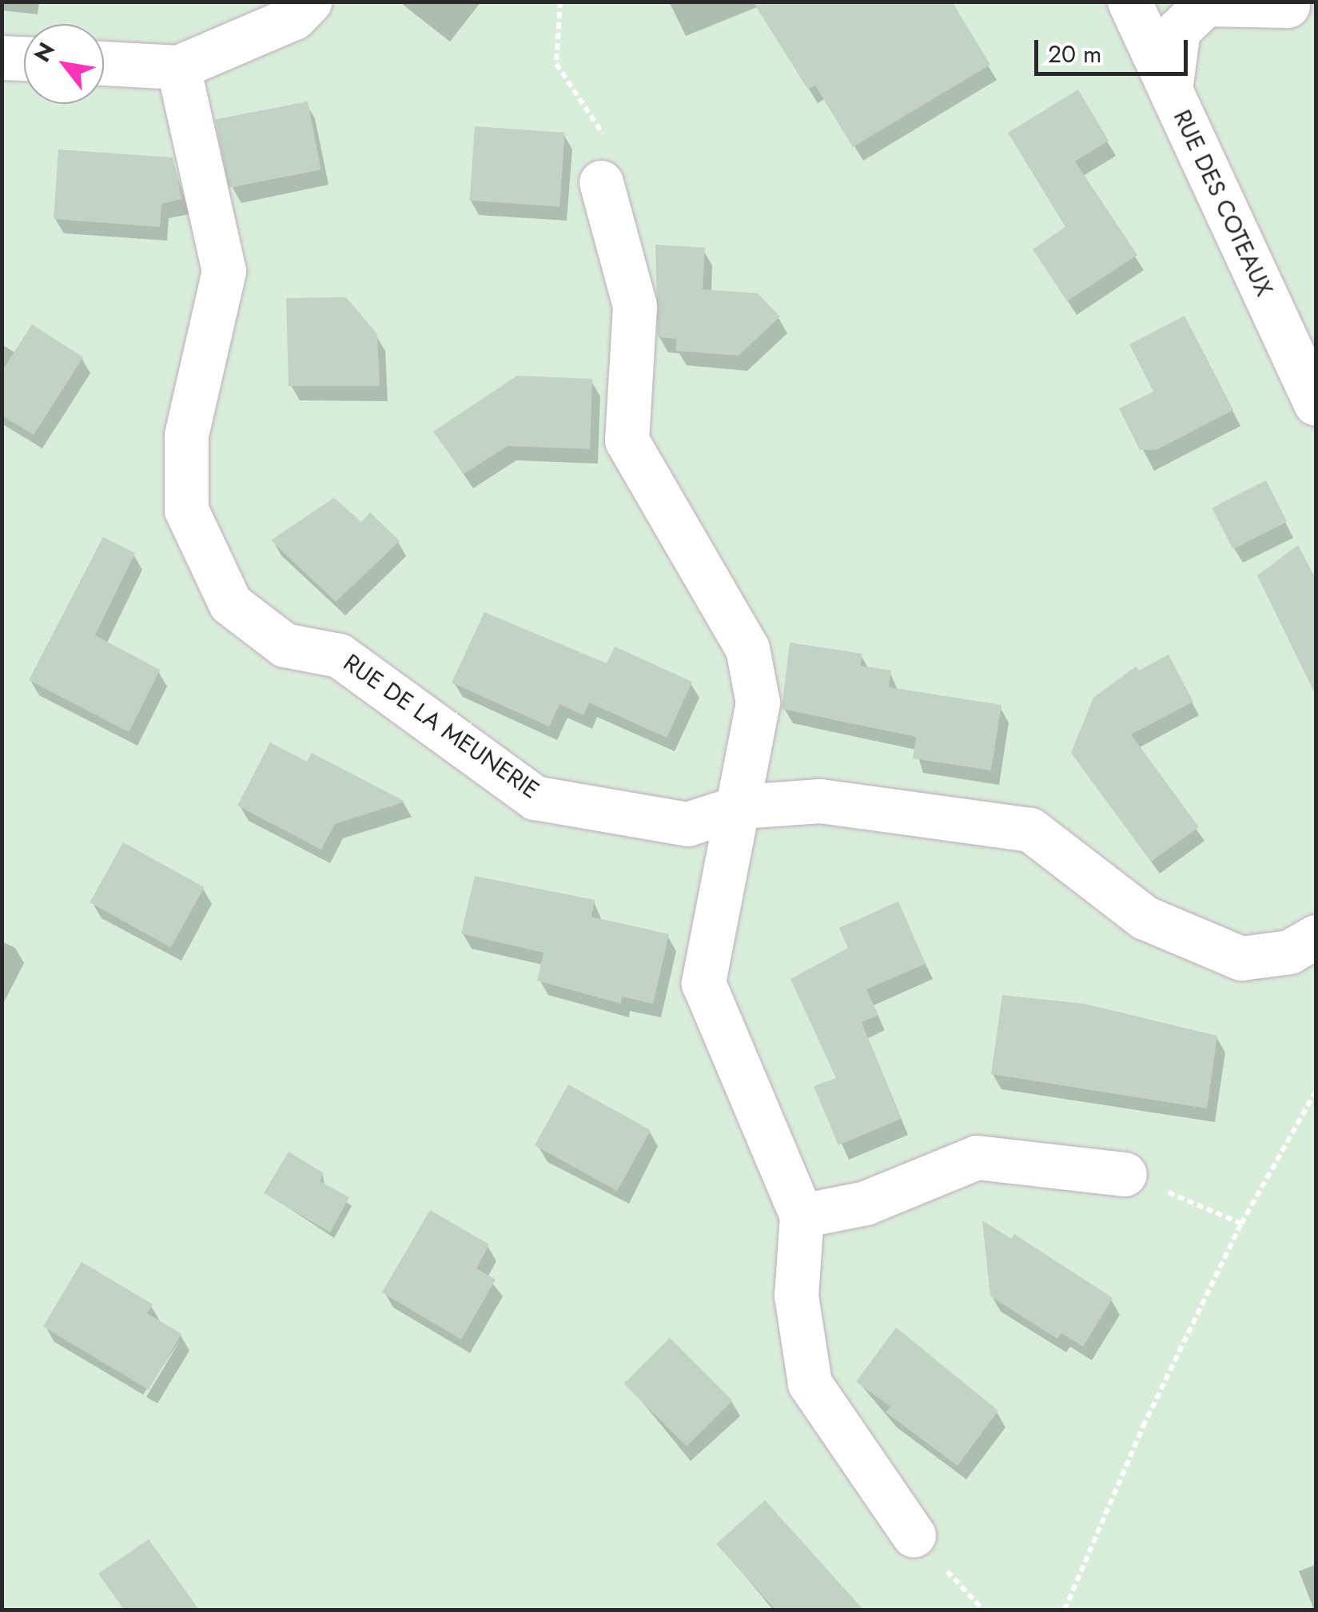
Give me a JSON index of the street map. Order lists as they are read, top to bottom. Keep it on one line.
{"streets":{"street":["RUE DES COTEAUX","RUE DE LA MEUNERIE"]},"scale_bar":"20 m","north":"top left"}
